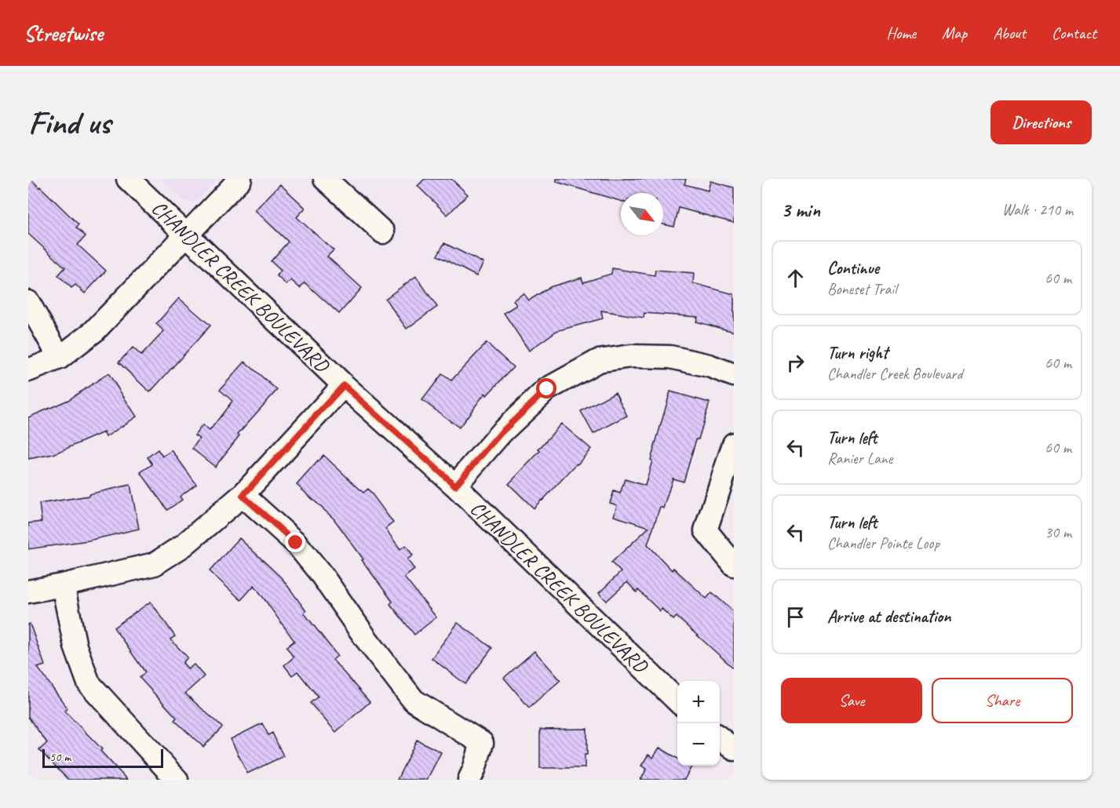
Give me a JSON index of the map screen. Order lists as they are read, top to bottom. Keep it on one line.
{"streets":{"street":["CHANDLER CREEK BOULEVARD"]},"scale_bar":"50 m","north":"bottom right","page":{"header":"Streetwise","nav":["Home","Map","About","Contact"],"buttons":["Directions",["Save","Share"]],"title":"Find us","heading":["3 min","Walk · 210 m"],"list":[["Continue","Boneset Trail","60 m"],["Turn right","Chandler Creek Boulevard","60 m"],["Turn left","Ranier Lane","60 m"],["Turn left","Chandler Pointe Loop","30 m"],"Arrive at destination"],"map_buttons":["+","−"],"scale":"50 m"}}
